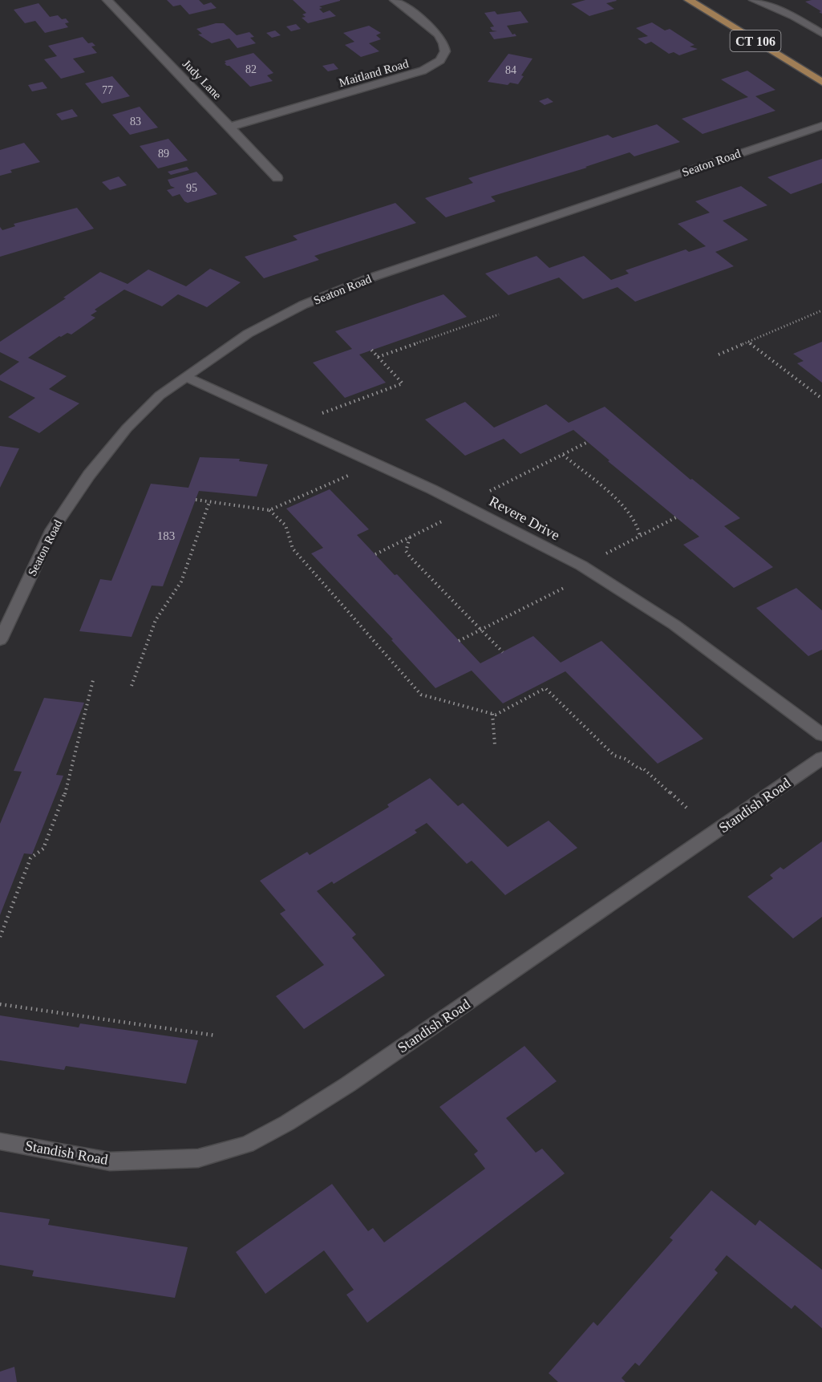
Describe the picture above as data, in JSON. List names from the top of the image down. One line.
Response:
{"streets":{"main road":["CT 106"],"street":["Maitland Road","Judy Lane","Seaton Road","Revere Drive","Standish Road"]},"crossings":[["Maitland Road","Judy Lane"],["Seaton Road","Revere Drive"]],"house_numbers":["82","84","77","83","89","95","183"]}
